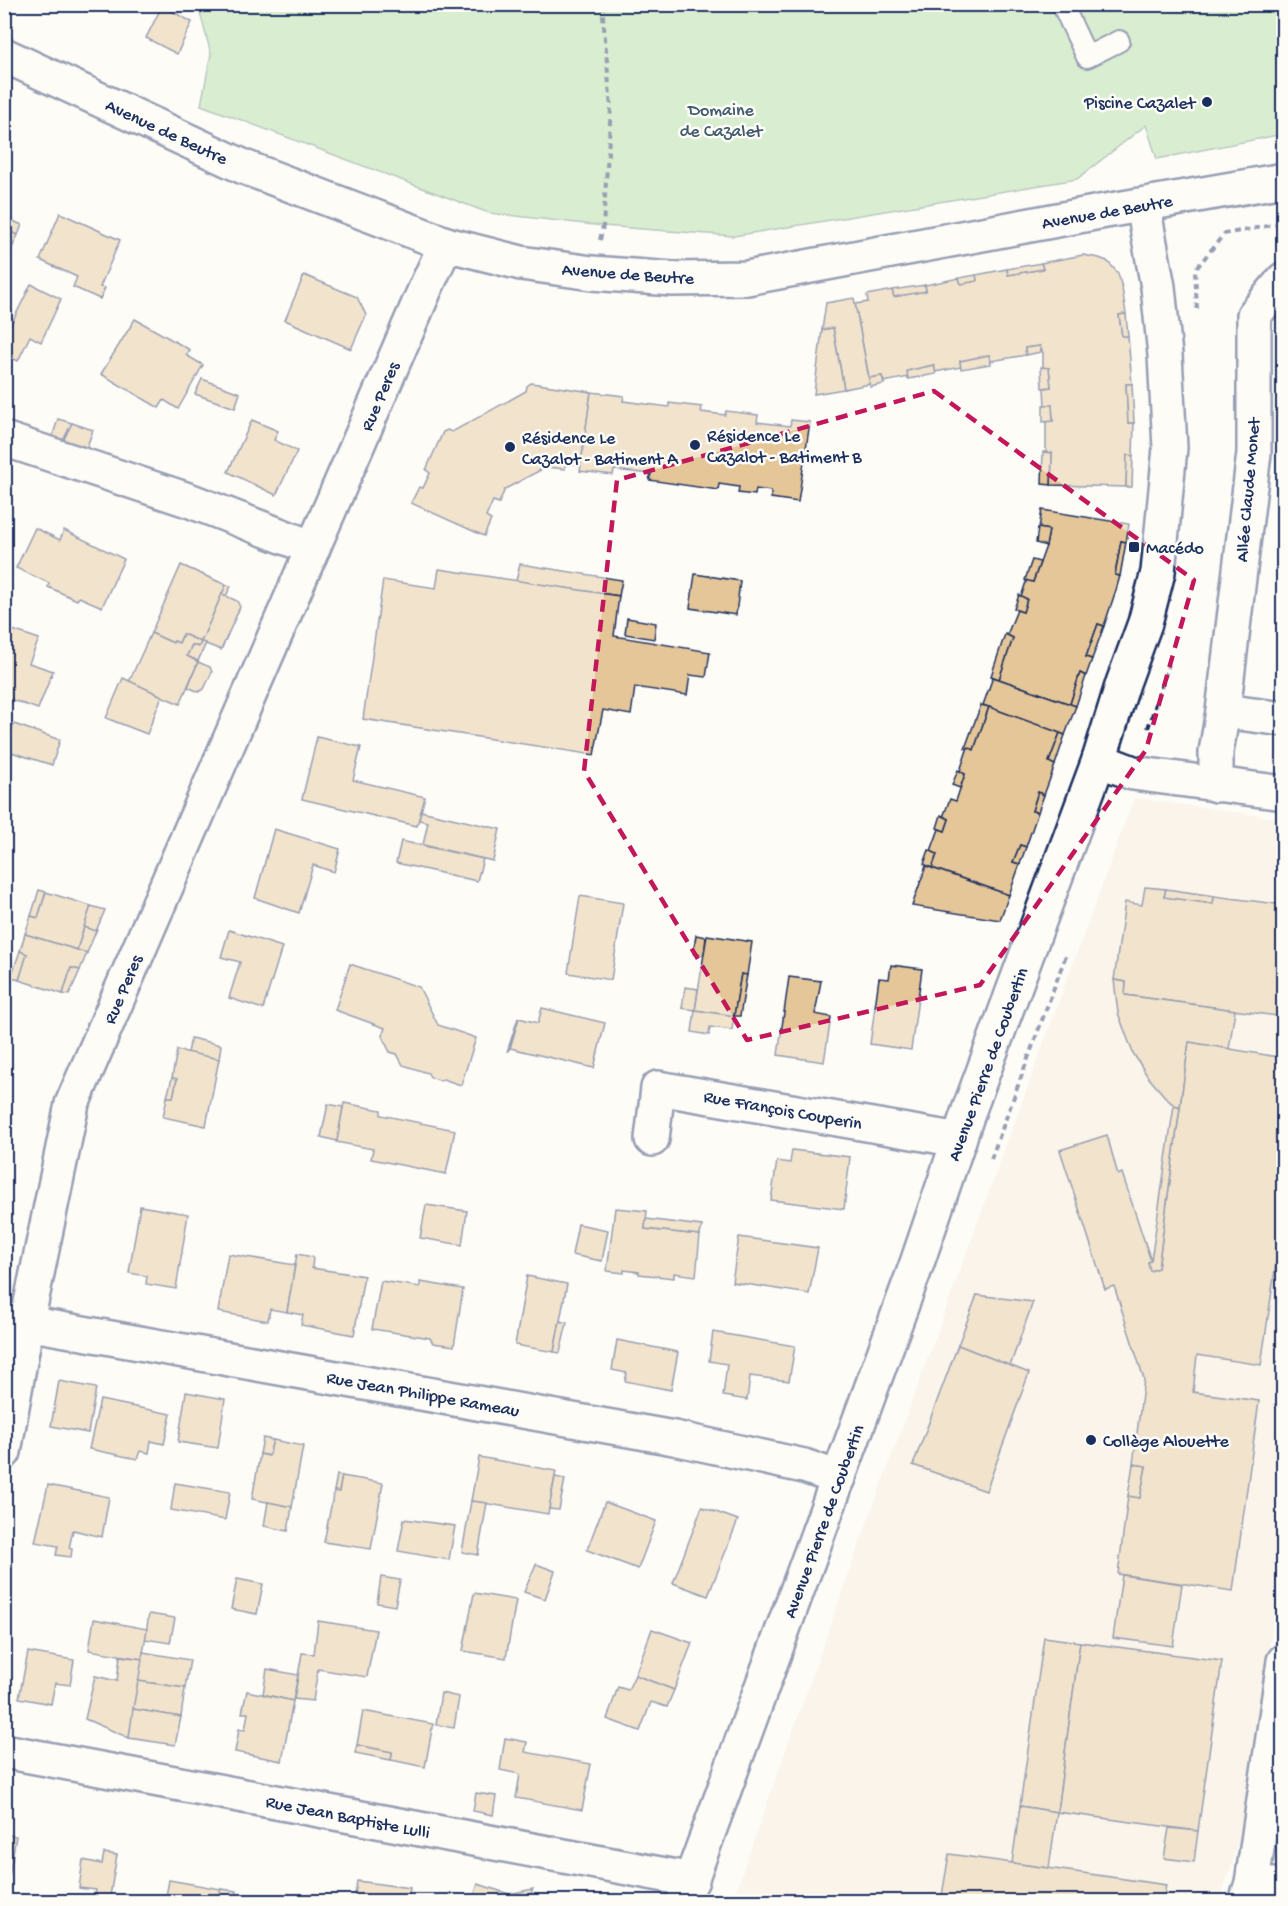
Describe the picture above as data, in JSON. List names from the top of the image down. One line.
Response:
{"streets":{"street":["Avenue de Beutre","Rue Peres","Allée Claude Monet","Avenue Pierre de Coubertin","Rue François Couperin","Rue Jean Philippe Rameau","Rue Jean Baptiste Lulli"]},"crossings":[["Avenue de Beutre","Rue Peres"],["Avenue de Beutre","Avenue Pierre de Coubertin"],["Rue Peres","Rue Jean Philippe Rameau"],["Avenue Pierre de Coubertin","Rue François Couperin"],["Avenue Pierre de Coubertin","Rue Jean Philippe Rameau"],["Avenue Pierre de Coubertin","Rue Jean Baptiste Lulli"]],"parks":["Domaine de Cazalet"],"places":{"other":["Piscine Cazalet","Résidence Le Cazalot - Batiment B","Résidence Le Cazalot - Batiment A","Collège Alouette"],"transit":["Macédo"]}}
